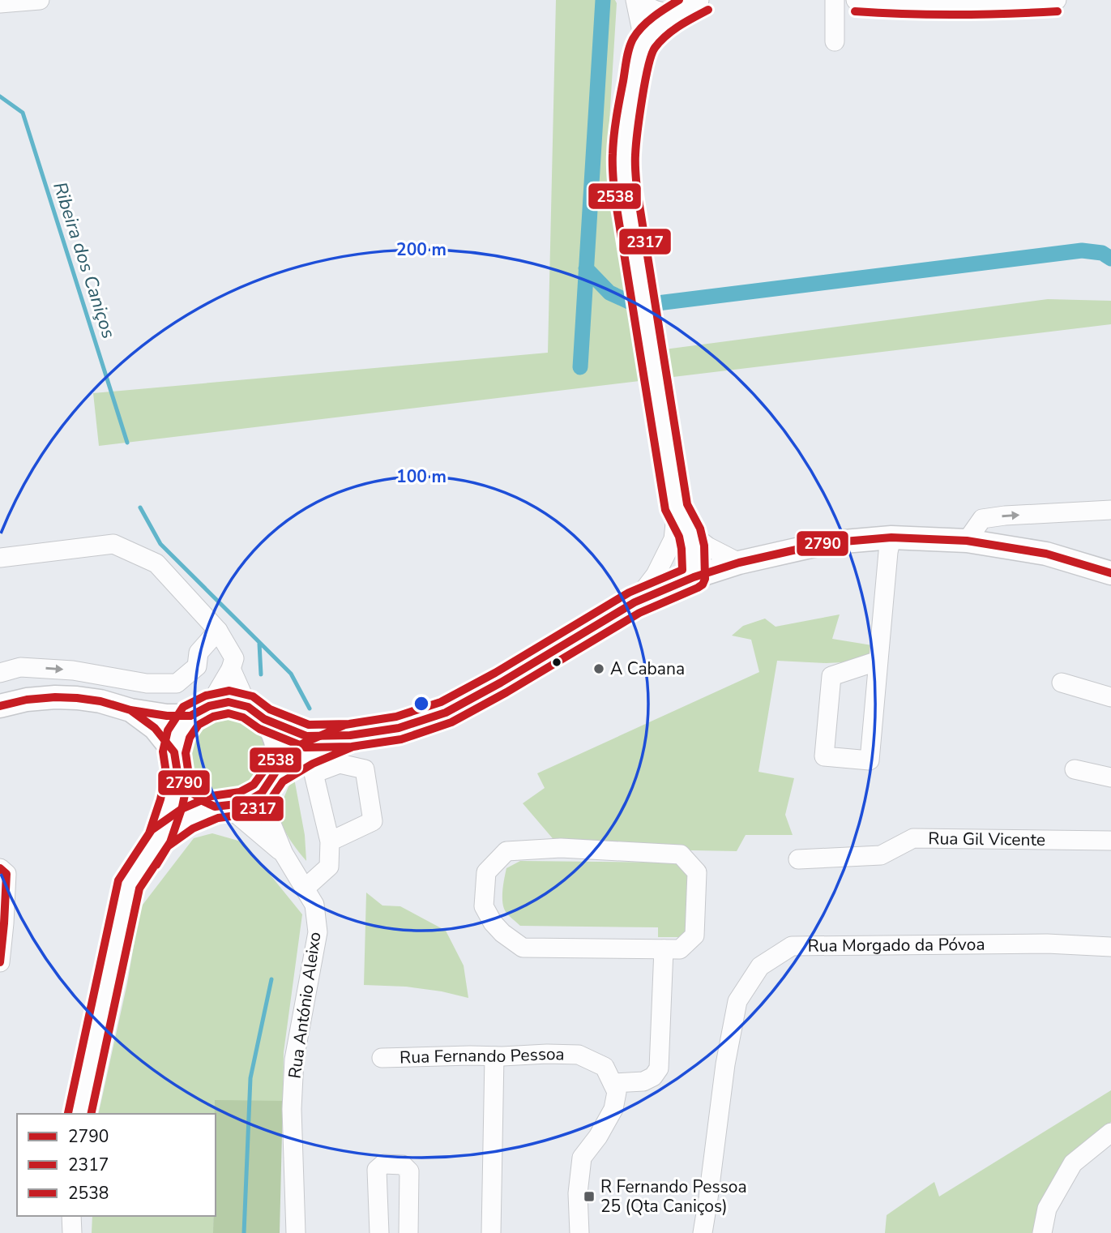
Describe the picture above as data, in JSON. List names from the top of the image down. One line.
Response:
{"streets":{"street":["Rua Gil Vicente","Rua Morgado da Póvoa","Rua António Aleixo","Rua Fernando Pessoa"]},"water":["Ribeira dos Caniços"],"places":{"other":["A Cabana"],"transit":["R Fernando Pessoa 25 (Qta Caniços)"]},"lines":["transit line 2538","transit line 2317","transit line 2790"],"legend":["2790","2317","2538"],"rings":["200 m","100 m"]}
